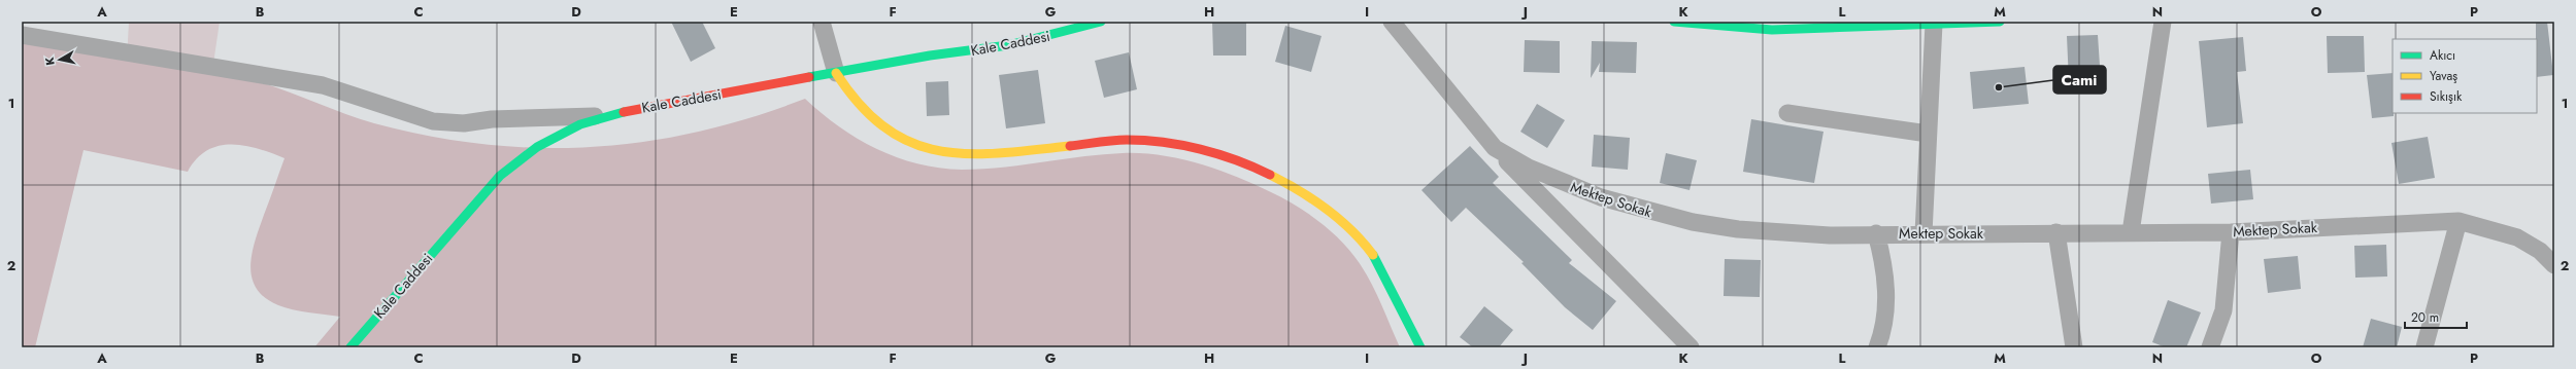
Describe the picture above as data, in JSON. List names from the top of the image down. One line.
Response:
{"streets":{"street":["Kale Caddesi","Mektep Sokak"]},"places":["Cami"],"legend":["Akıcı","Yavaş","Sıkışık"],"scale_bar":"20 m","north":"left","grid":{"columns":["A","B","C","D","E","F","G","H","I","J","K","L","M","N","O","P"],"rows":["1","2"]}}
